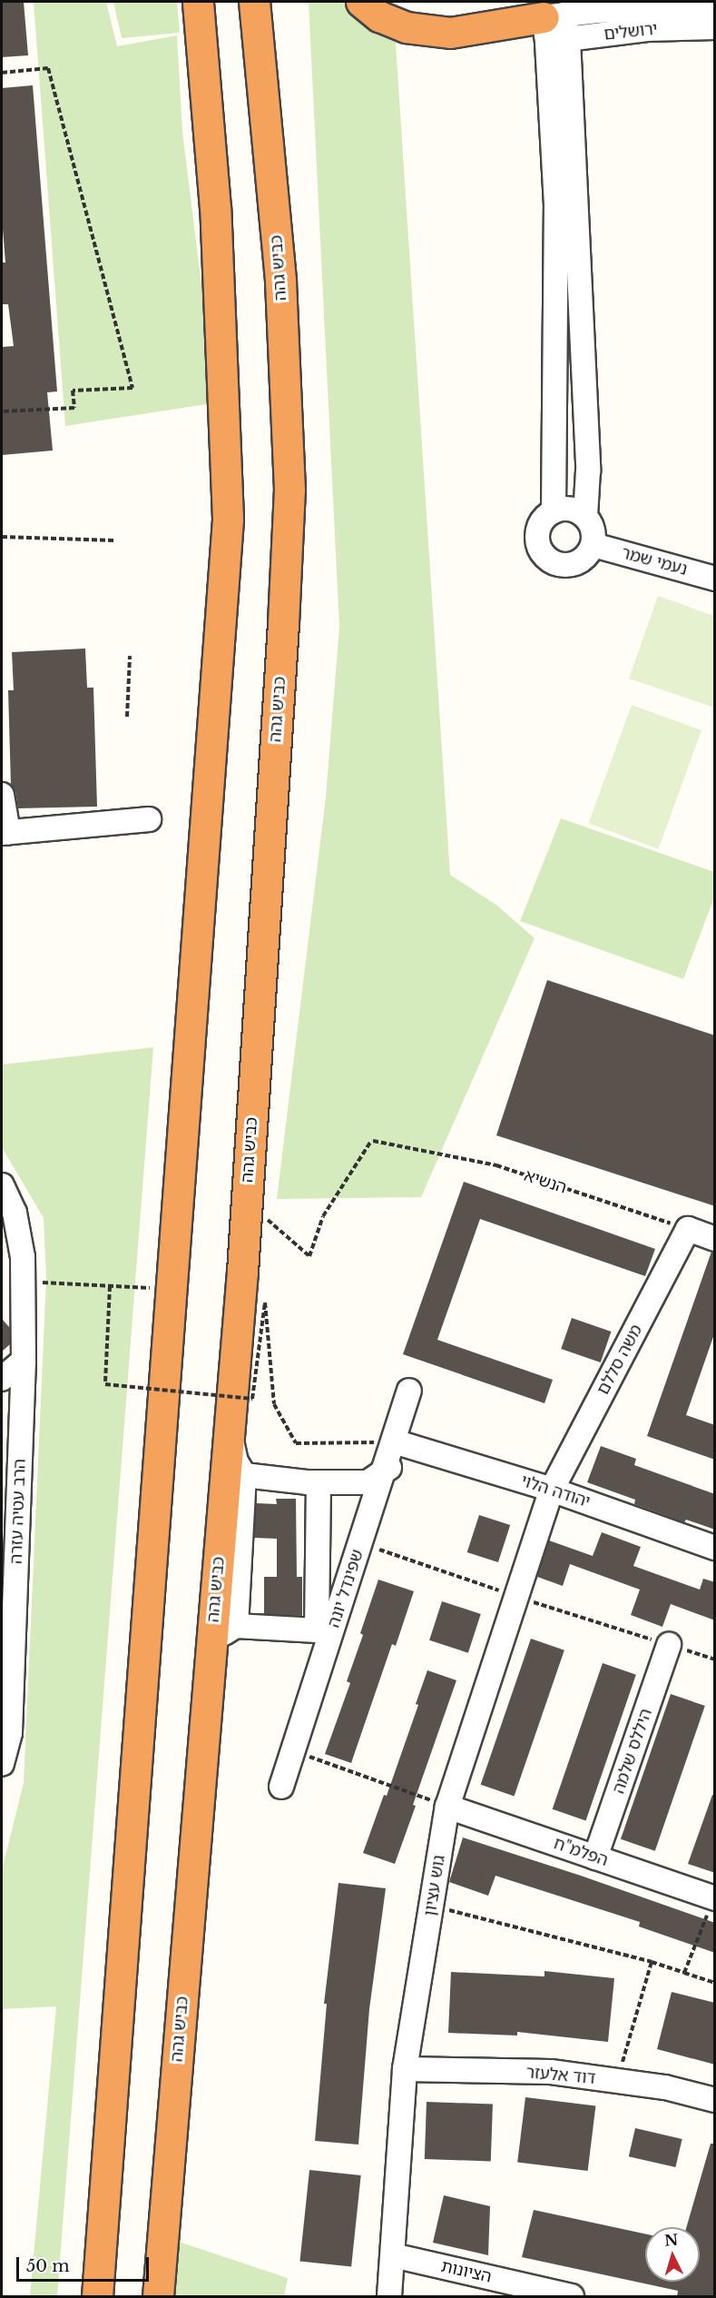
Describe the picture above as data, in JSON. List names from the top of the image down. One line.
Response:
{"streets":{"highway":["כביש גהה"],"street":["ירושלים","נעמי שמר","משה סללם","יהודה הלוי","הרב עטיה עזרה","שפינדל יונה","היללס שלמה","הפלמ\"ח","גוש עציון","דוד אלעזר","הציונות"],"path":["הנשיא"]},"crossings":[["הנשיא","משה סללם"],["משה סללם","יהודה הלוי"],["משה סללם","גוש עציון"],["יהודה הלוי","שפינדל יונה"],["יהודה הלוי","גוש עציון"],["היללס שלמה","הפלמ\"ח"],["הפלמ\"ח","גוש עציון"],["גוש עציון","דוד אלעזר"],["גוש עציון","הציונות"]],"scale_bar":"50 m","north":"top"}
